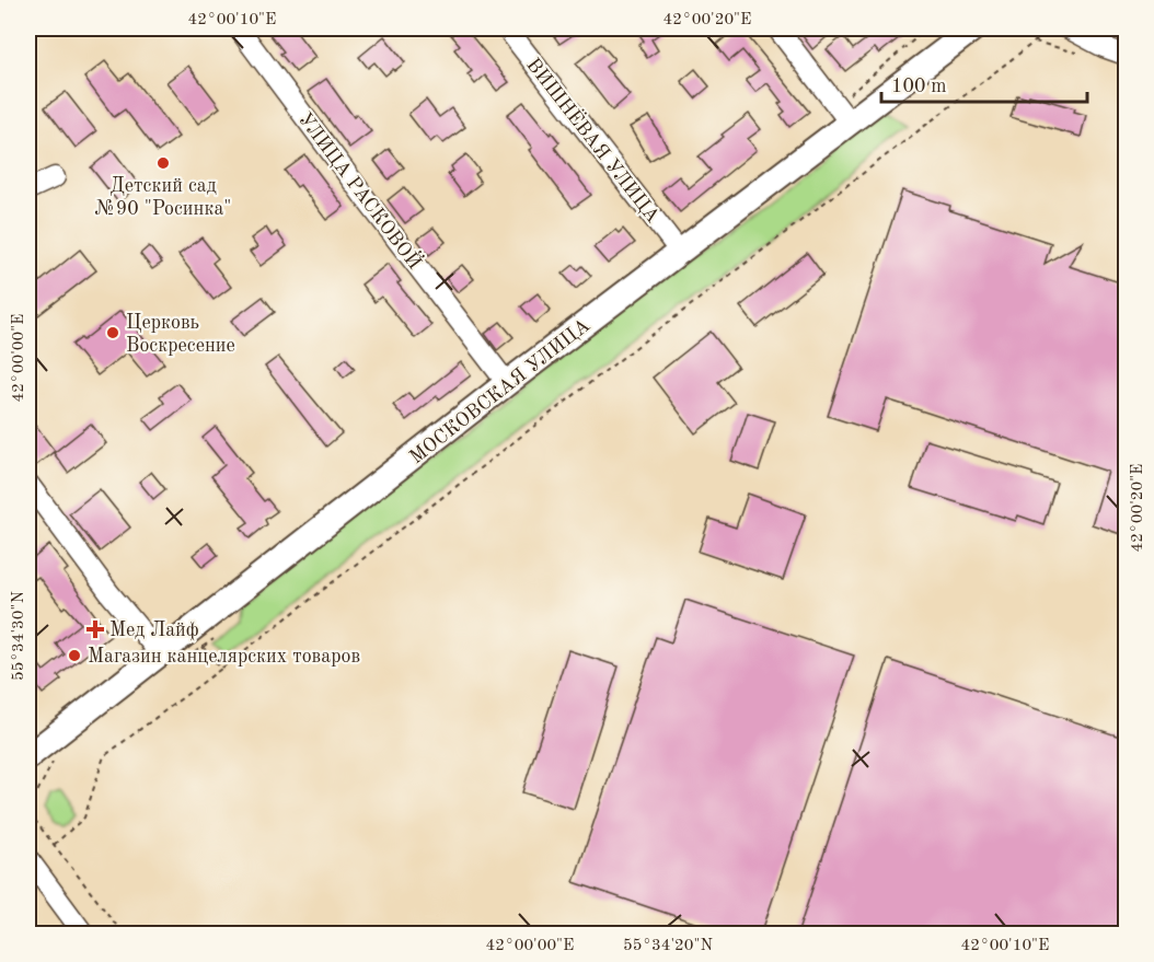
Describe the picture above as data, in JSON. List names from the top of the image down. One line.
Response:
{"streets":{"main road":["МОСКОВСКАЯ УЛИЦА"],"street":["ВИШНЁВАЯ УЛИЦА","УЛИЦА РАСКОВОЙ"]},"crossings":[["ВИШНЁВАЯ УЛИЦА","МОСКОВСКАЯ УЛИЦА"],["УЛИЦА РАСКОВОЙ","МОСКОВСКАЯ УЛИЦА"]],"places":{"other":["Детский сад №90 \"Росинка\"","Церковь Воскресение","Магазин канцелярских товаров"],"health":["Мед Лайф"]},"scale_bar":"100 m","coordinates":["42°00'10\"E","42°00'20\"E","42°00'00\"E","55°34'30\"N","55°34'20\"N"]}
